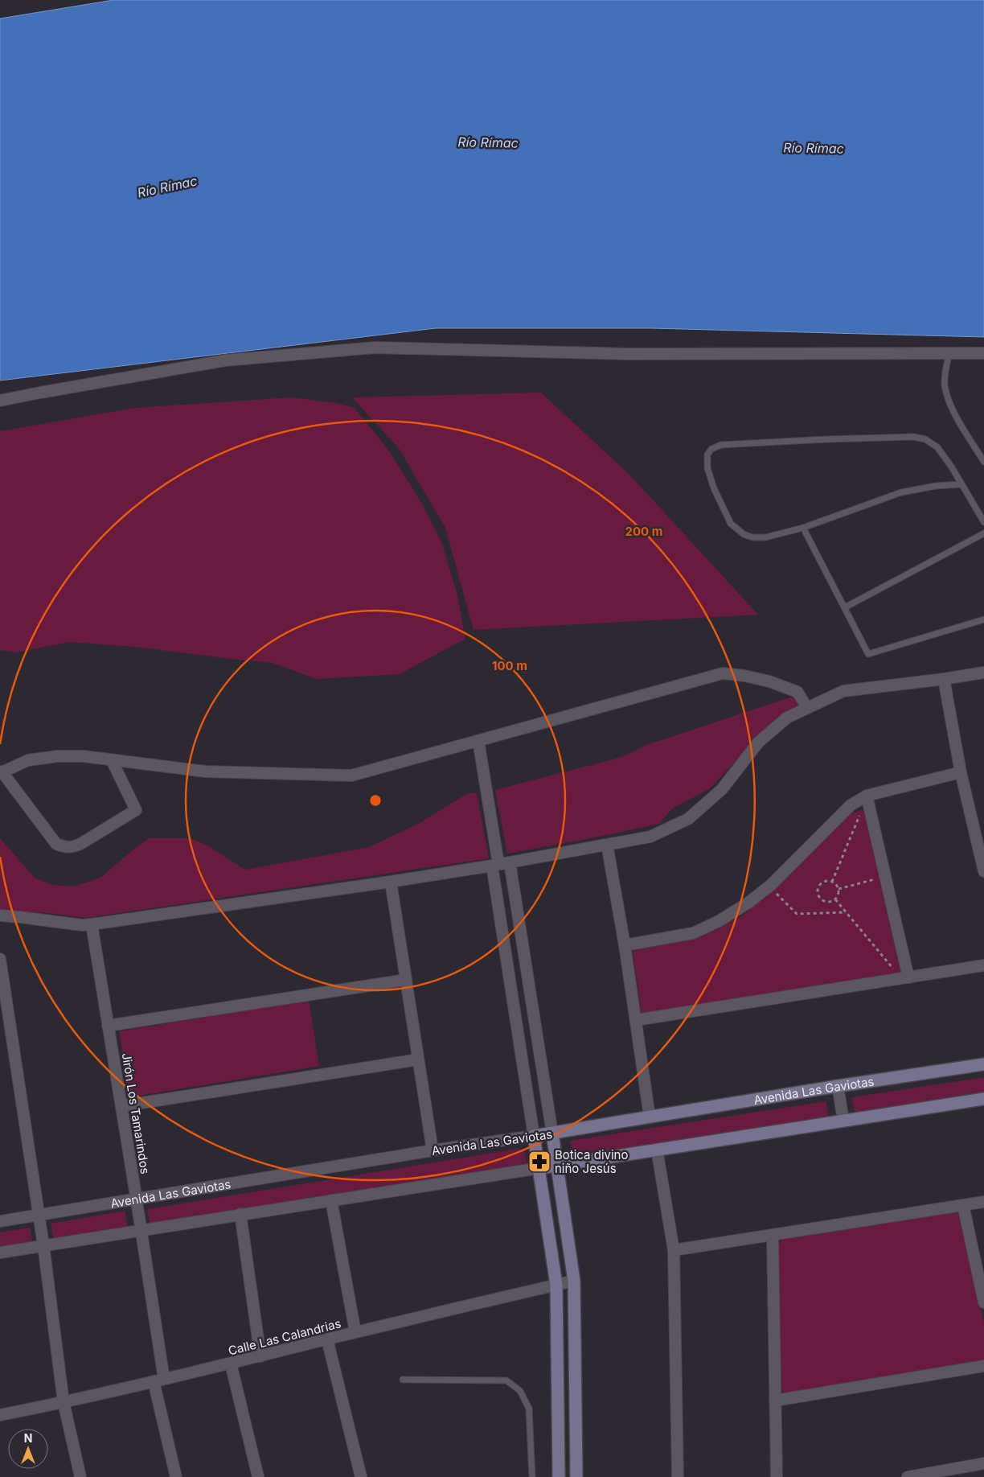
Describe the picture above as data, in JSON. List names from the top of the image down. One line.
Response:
{"streets":{"street":["Avenida Las Gaviotas","Jirón Los Tamarindos","Calle Las Calandrias"]},"crossings":[["Avenida Las Gaviotas","Jirón Los Tamarindos"],["Jirón Los Tamarindos","Calle Las Calandrias"]],"water":["Río Rímac"],"places":{"pharmacy":["Botica divino niño Jesús"]},"north":"top","rings":["200 m","100 m"]}
